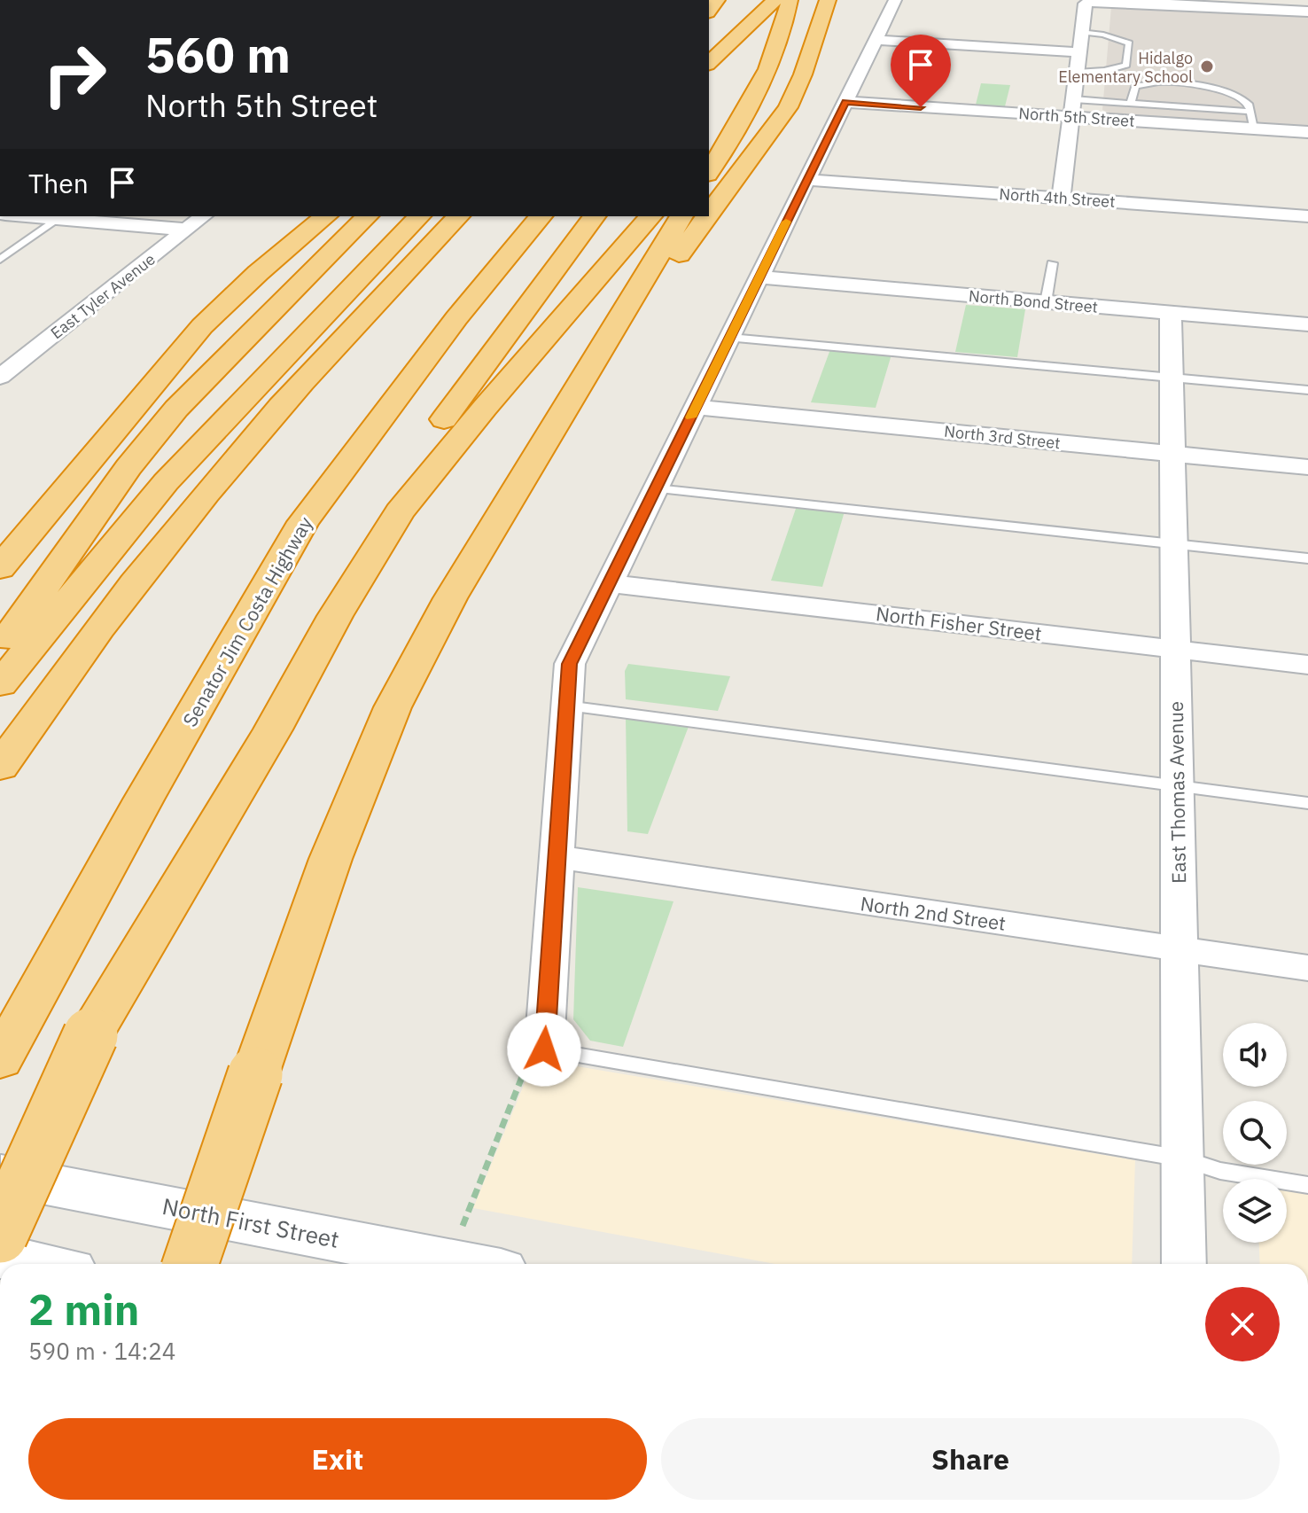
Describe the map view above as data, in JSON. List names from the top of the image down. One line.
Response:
{"streets":{"highway":["Senator Jim Costa Highway"],"main road":["North First Street"],"street":["North 5th Street","North 4th Street","East Tyler Avenue","North Bond Street","North 3rd Street","North Fisher Street","East Thomas Avenue","North 2nd Street"]},"crossings":[["North Bond Street","East Thomas Avenue"],["North 3rd Street","East Thomas Avenue"],["North Fisher Street","East Thomas Avenue"],["East Thomas Avenue","North 2nd Street"]],"places":["Hidalgo Elementary School"],"page":{"turn":["560 m","North 5th Street"],"then":"Then","heading":["2 min","590 m · 14:24"],"buttons":["Exit","Share"]}}
